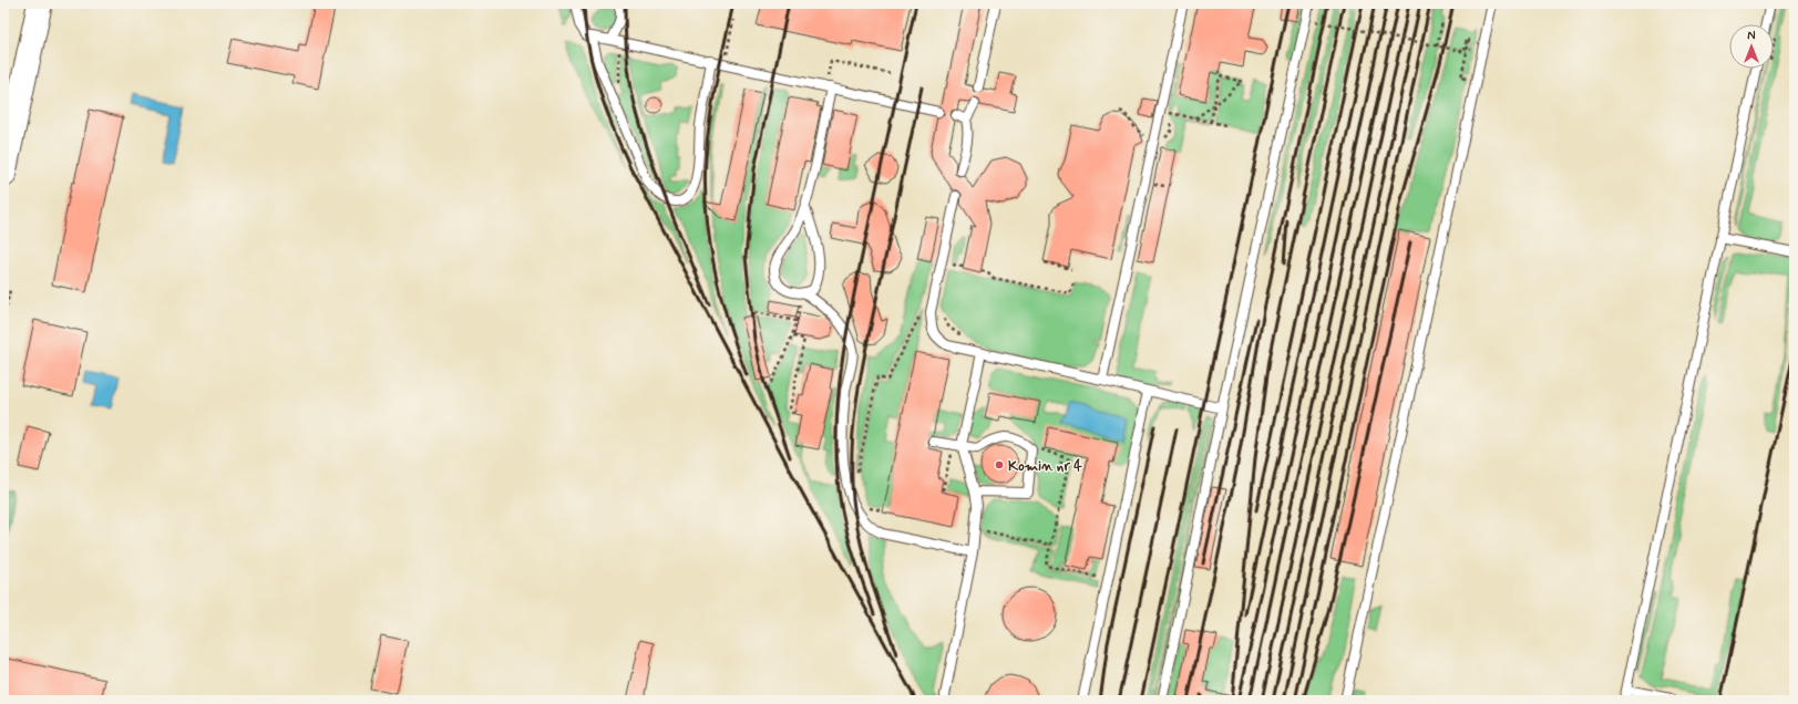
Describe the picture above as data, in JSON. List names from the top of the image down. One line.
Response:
{"places":["Komin nr 4"],"north":"top"}
